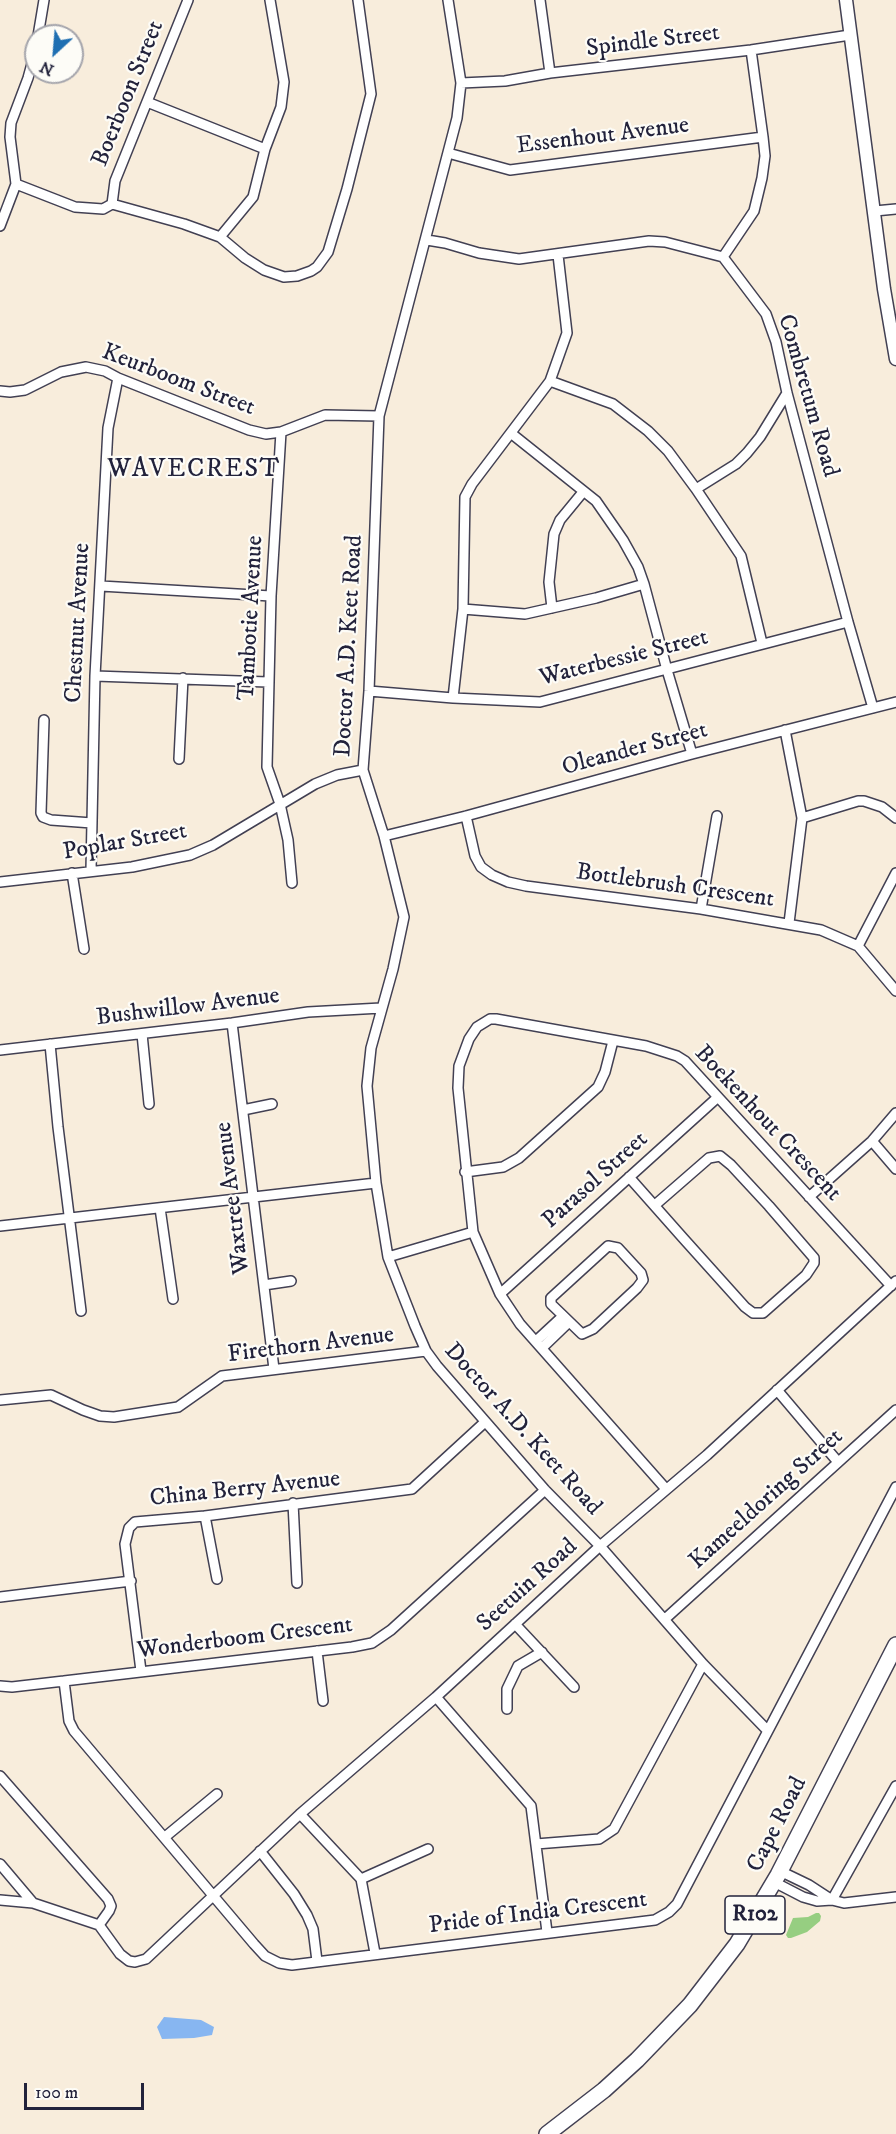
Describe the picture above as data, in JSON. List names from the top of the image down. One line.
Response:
{"streets":{"main road":["Cape Road","R102"],"street":["Spindle Street","Boerboon Street","Essenhout Avenue","Keurboom Street","Combretum Road","Tambotie Avenue","Chestnut Avenue","Doctor A.D. Keet Road","Waterbessie Street","Oleander Street","Poplar Street","Bottlebrush Crescent","Bushwillow Avenue","Boekenhout Crescent","Parasol Street","Waxtree Avenue","Firethorn Avenue","China Berry Avenue","Kameeldoring Street","Seetuin Road","Wonderboom Crescent","Pride of India Crescent"]},"crossings":[["Spindle Street","Doctor A.D. Keet Road"],["Essenhout Avenue","Doctor A.D. Keet Road"],["Keurboom Street","Tambotie Avenue"],["Keurboom Street","Chestnut Avenue"],["Keurboom Street","Doctor A.D. Keet Road"],["Combretum Road","Waterbessie Street"],["Combretum Road","Oleander Street"],["Tambotie Avenue","Poplar Street"],["Chestnut Avenue","Poplar Street"],["Doctor A.D. Keet Road","Waterbessie Street"],["Doctor A.D. Keet Road","Oleander Street"],["Doctor A.D. Keet Road","Poplar Street"],["Doctor A.D. Keet Road","Bushwillow Avenue"],["Doctor A.D. Keet Road","Firethorn Avenue"],["Doctor A.D. Keet Road","China Berry Avenue"],["Doctor A.D. Keet Road","Kameeldoring Street"],["Doctor A.D. Keet Road","Seetuin Road"],["Doctor A.D. Keet Road","Wonderboom Crescent"],["Doctor A.D. Keet Road","Pride of India Crescent"],["Oleander Street","Bottlebrush Crescent"],["Bushwillow Avenue","Waxtree Avenue"],["Boekenhout Crescent","Parasol Street"],["Boekenhout Crescent","Seetuin Road"],["Waxtree Avenue","Firethorn Avenue"],["China Berry Avenue","Wonderboom Crescent"],["Seetuin Road","Pride of India Crescent"],["Wonderboom Crescent","Pride of India Crescent"]],"districts":["WAVECREST"],"scale_bar":"100 m","north":"bottom left"}
